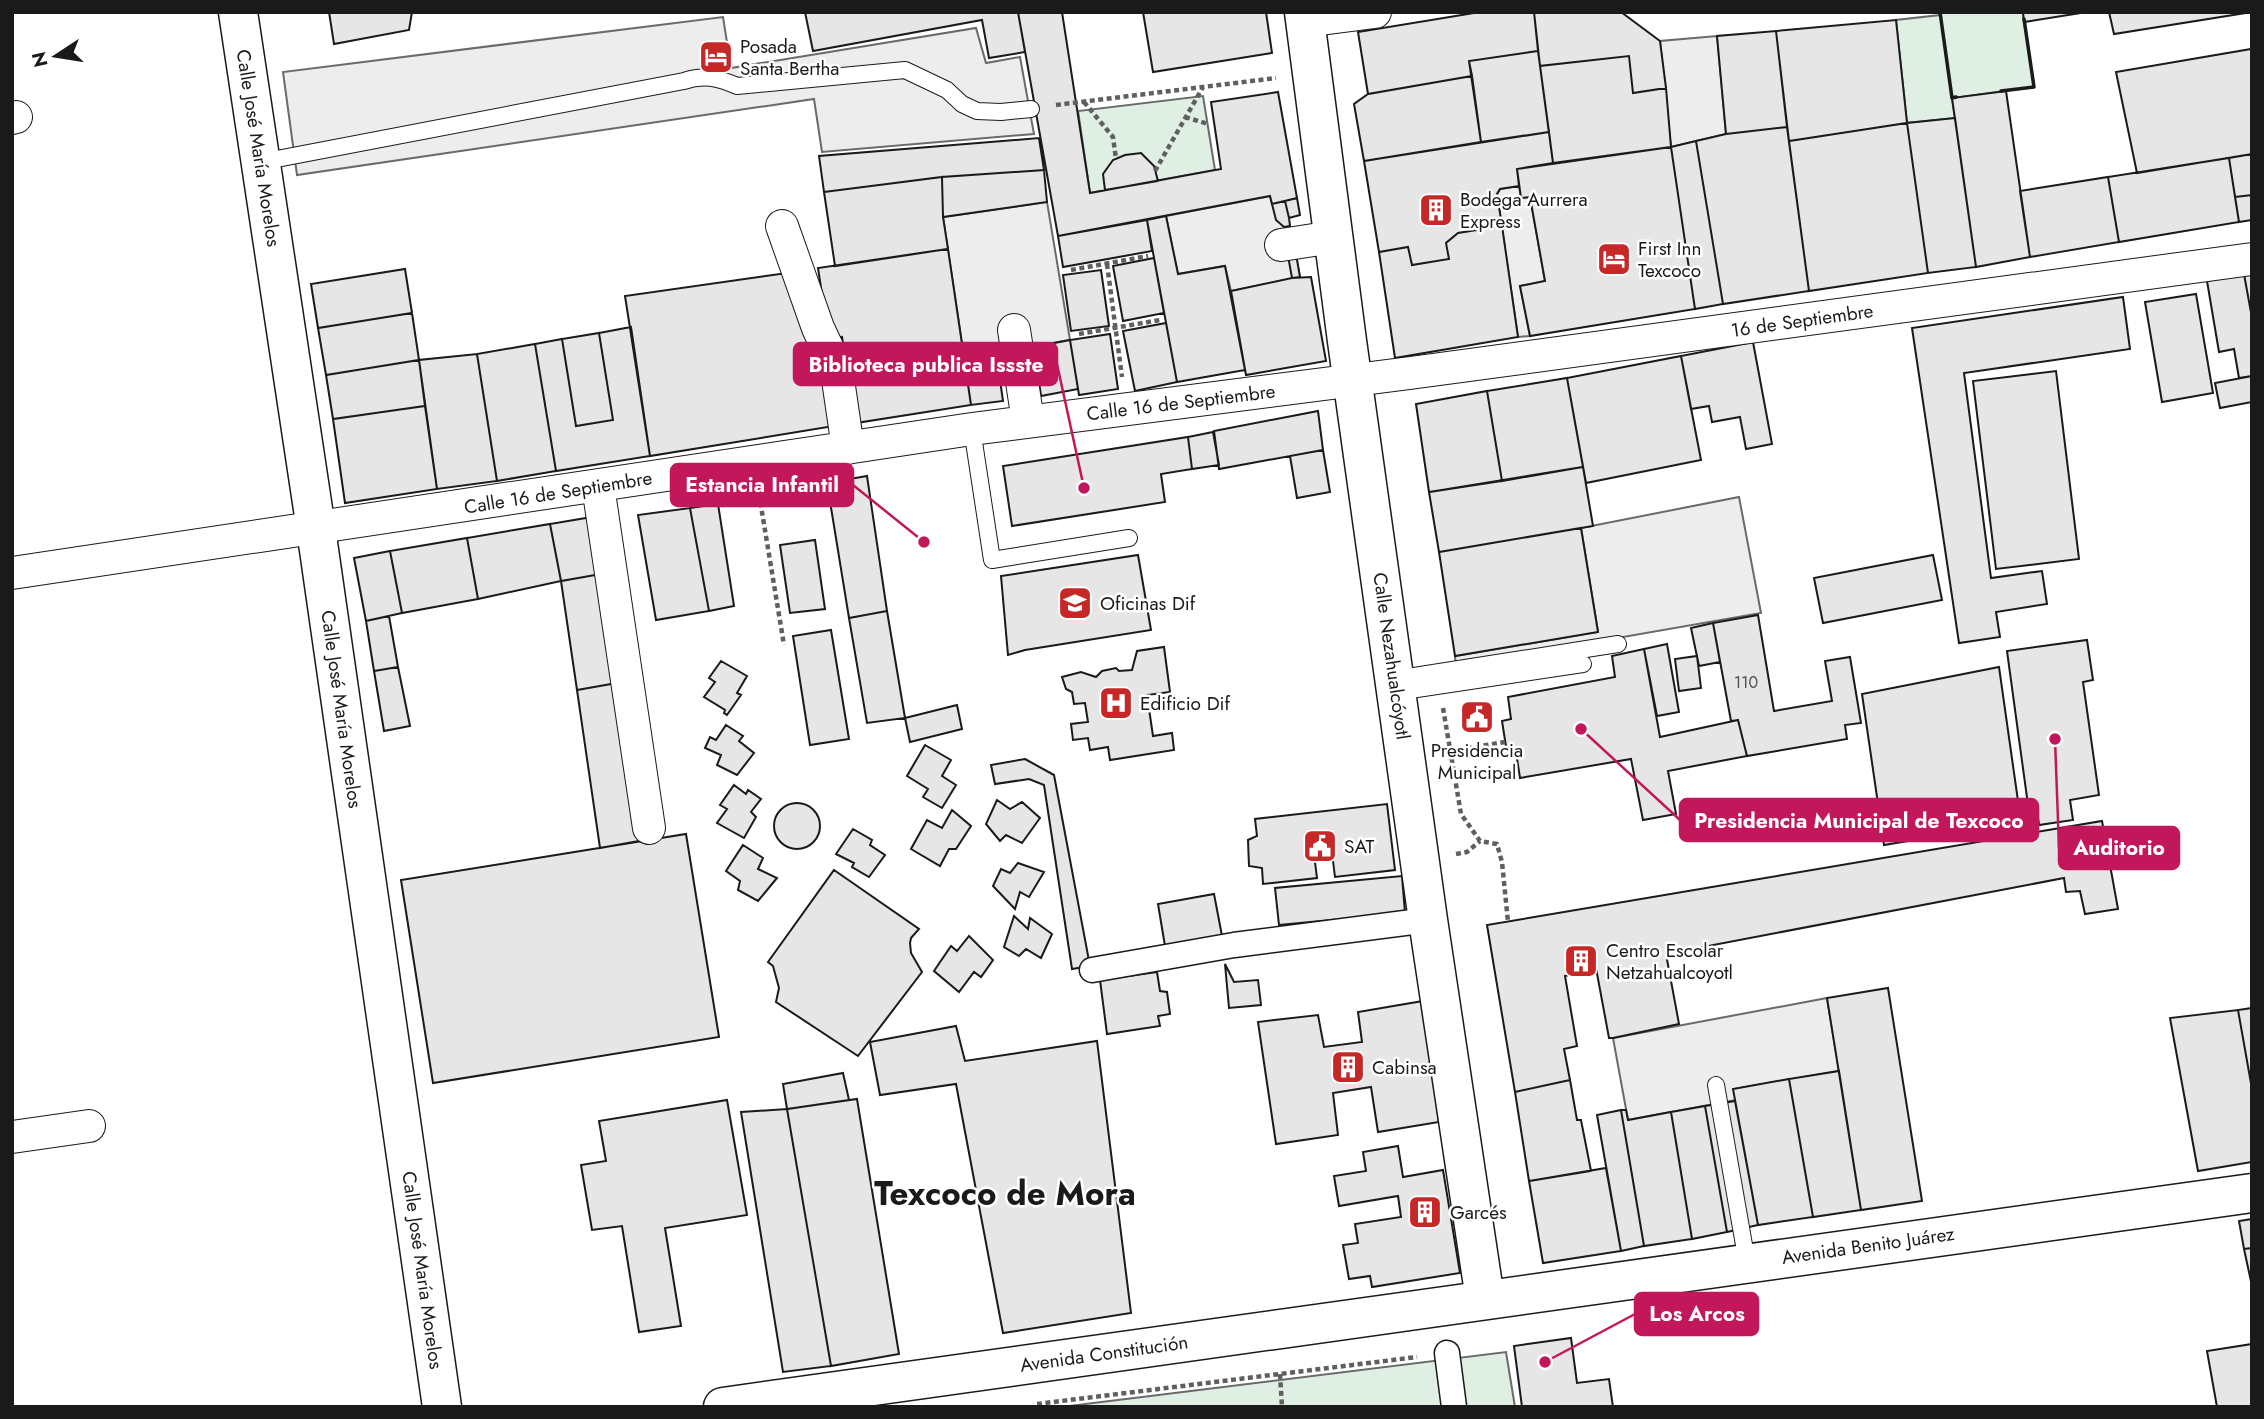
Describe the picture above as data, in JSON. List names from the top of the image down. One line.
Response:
{"streets":{"street":["Calle José María Morelos","16 de Septiembre","Calle 16 de Septiembre","Calle Nezahualcóyotl","Avenida Benito Juárez","Avenida Constitución"]},"crossings":[["Calle José María Morelos","Calle 16 de Septiembre"],["16 de Septiembre","Calle 16 de Septiembre"],["16 de Septiembre","Calle Nezahualcóyotl"],["Calle 16 de Septiembre","Calle Nezahualcóyotl"],["Calle Nezahualcóyotl","Avenida Benito Juárez"],["Calle Nezahualcóyotl","Avenida Constitución"],["Avenida Benito Juárez","Avenida Constitución"]],"districts":["Texcoco de Mora"],"places":{"hotel":["Posada Santa Bertha","First Inn Texcoco"],"building":["Bodega Aurrera Express","Centro Escolar Netzahualcoyotl","Cabinsa","Garcés"],"other":["Biblioteca publica Issste","Estancia Infantil","Presidencia Municipal de Texcoco","Auditorio","Los Arcos"],"school or university":["Oficinas Dif"],"hospital":["Edificio Dif"],"public building":["Presidencia Municipal","SAT"]},"house_numbers":["110"],"north":"left"}
